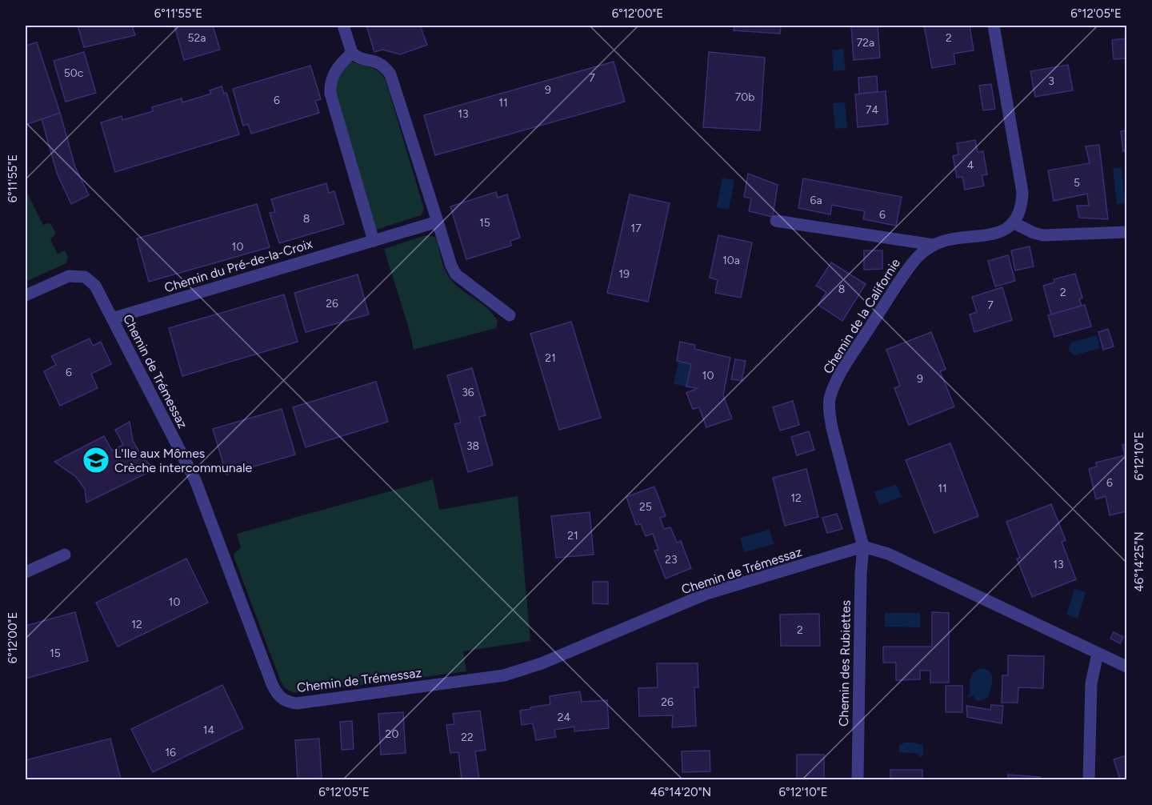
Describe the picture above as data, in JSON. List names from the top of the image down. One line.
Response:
{"streets":{"street":["Chemin du Pré-de-la-Croix","Chemin de la Californie","Chemin de Trémessaz","Chemin des Rubiettes"]},"crossings":[["Chemin du Pré-de-la-Croix","Chemin de Trémessaz"],["Chemin de la Californie","Chemin de Trémessaz"],["Chemin de la Californie","Chemin des Rubiettes"],["Chemin de Trémessaz","Chemin des Rubiettes"]],"places":{"school or university":["L'Ile aux Mômes Crèche intercommunale"]},"house_numbers":["52a","2","72a","50c","7","3","9","70b","6","11","74","13","4","5","6a","6","8","15","17","10","10a","19","8","2","26","7","21","6","10","9","36","38","6","11","12","25","21","23","13","10","12","2","15","26","24","14","20","22","16"],"coordinates":["6°11'55\"E","6°12'00\"E","6°12'05\"E","6°12'10\"E","46°14'25\"N","46°14'20\"N"]}
